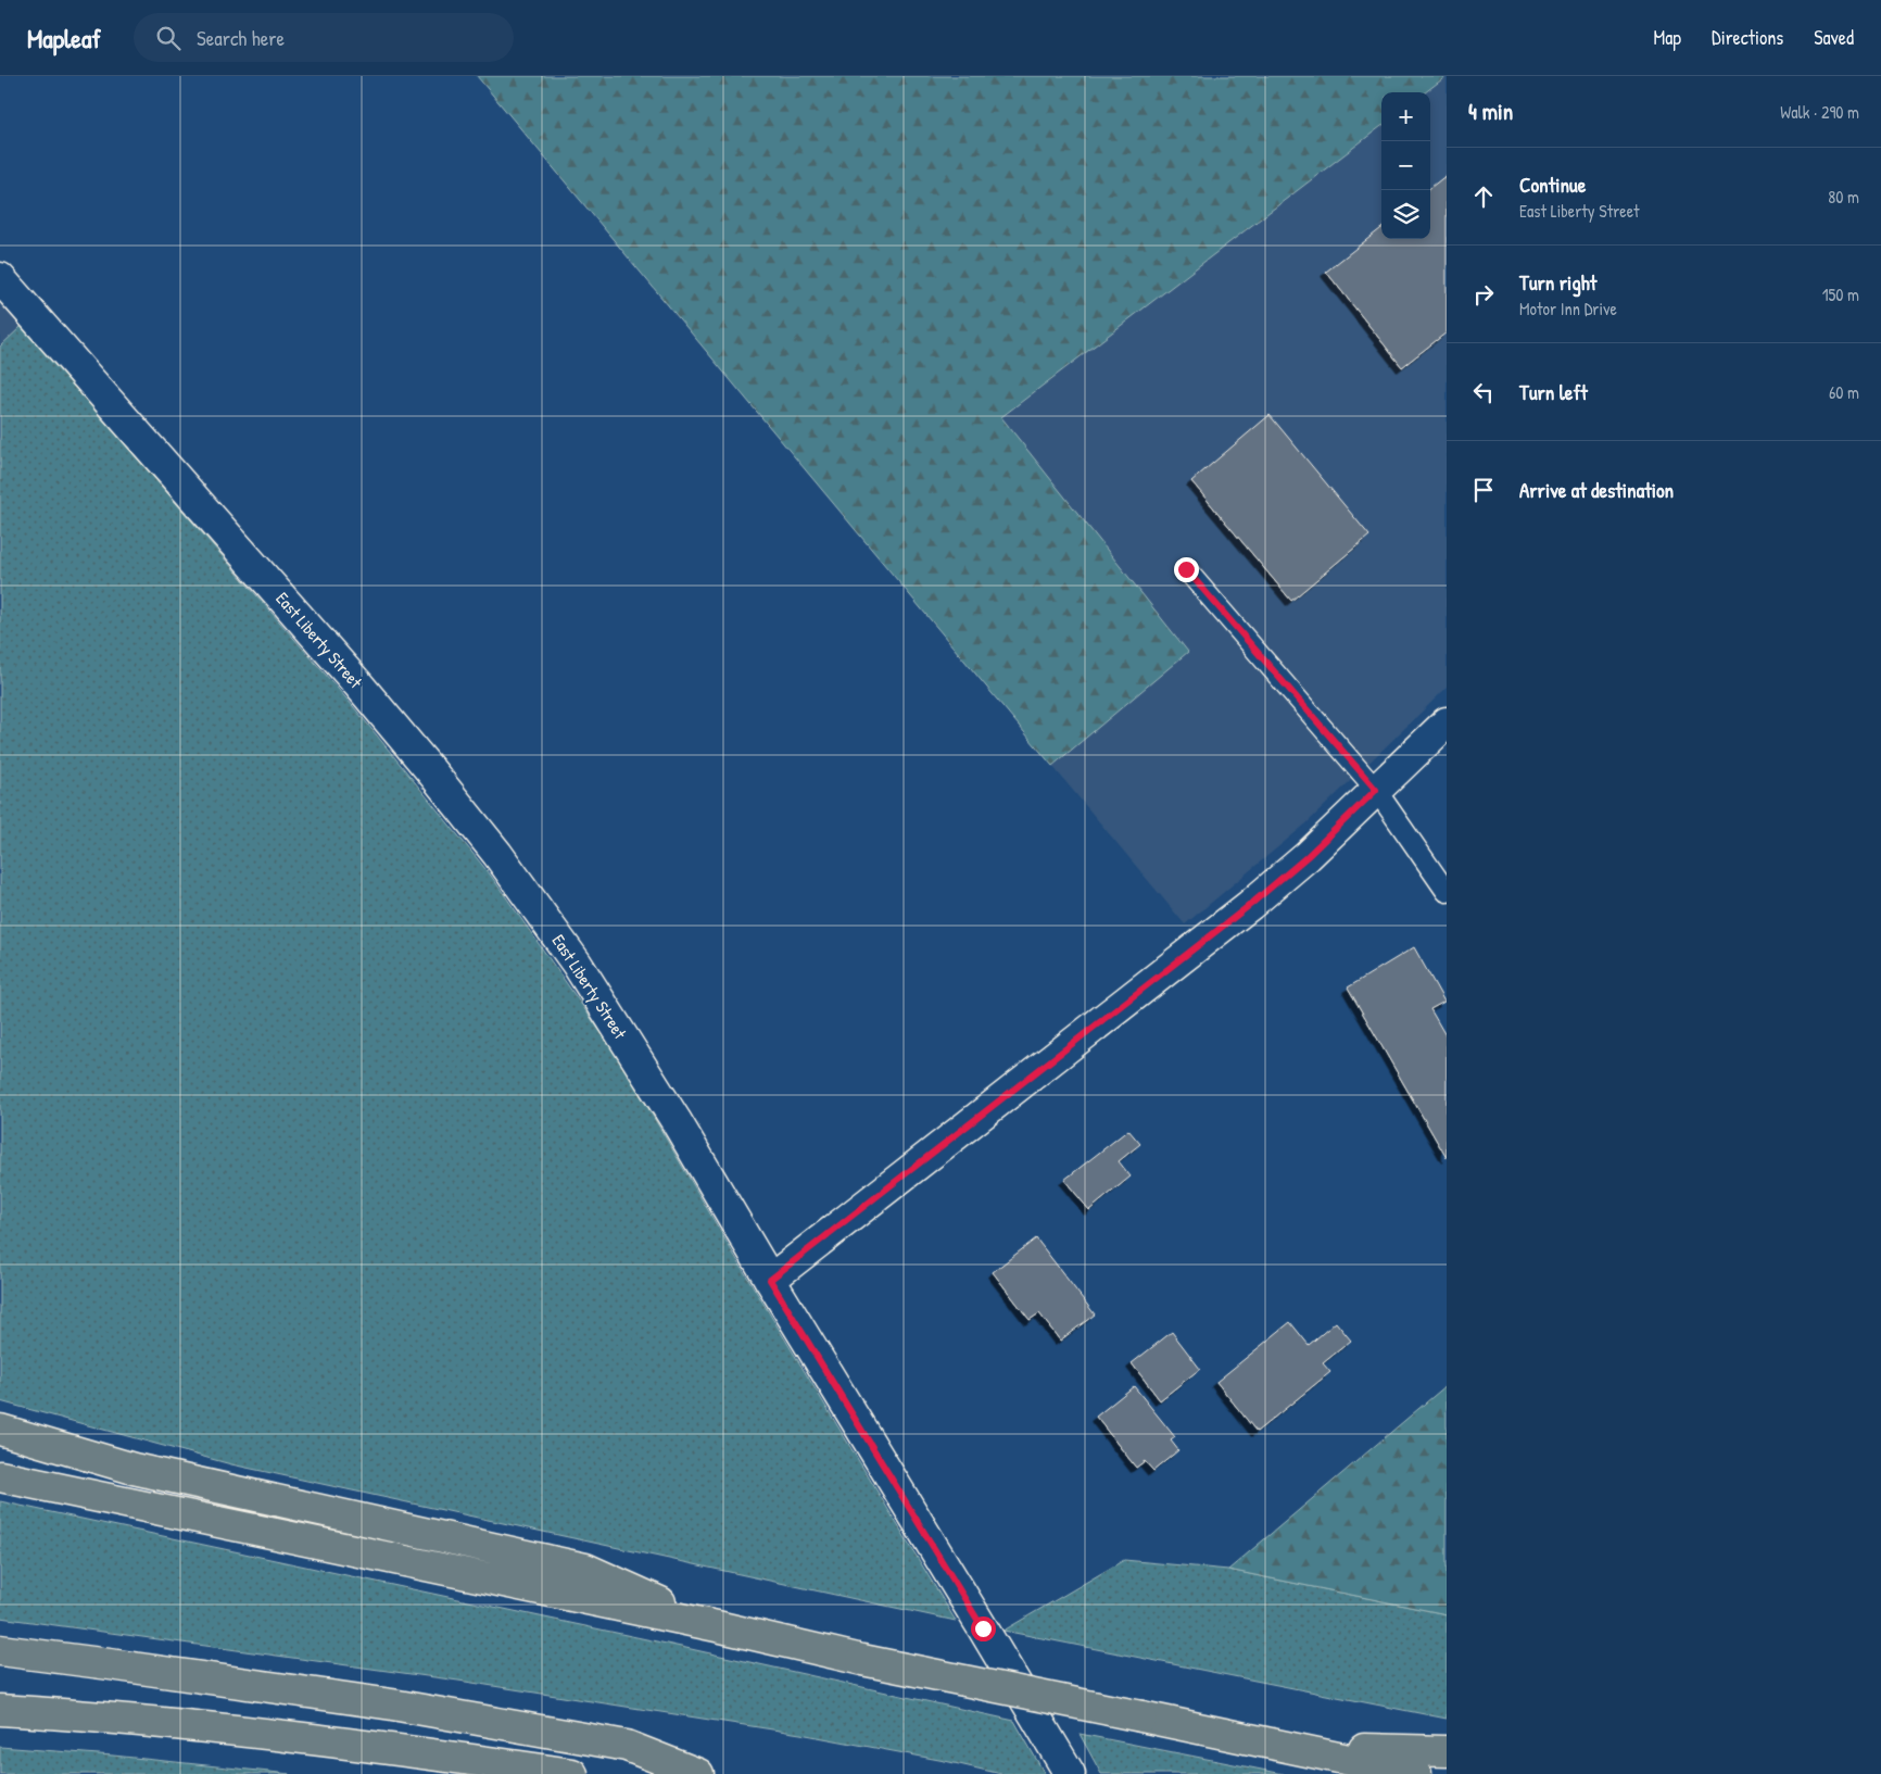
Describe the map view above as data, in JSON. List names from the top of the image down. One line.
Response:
{"streets":{"street":["East Liberty Street"]},"page":{"header":"Mapleaf","search":"Search here","nav":["Map","Directions","Saved"],"heading":["4 min","Walk · 290 m"],"map_buttons":["+","−"],"list":[["Continue","East Liberty Street","80 m"],["Turn right","Motor Inn Drive","150 m"],["Turn left","60 m"],"Arrive at destination"]}}
